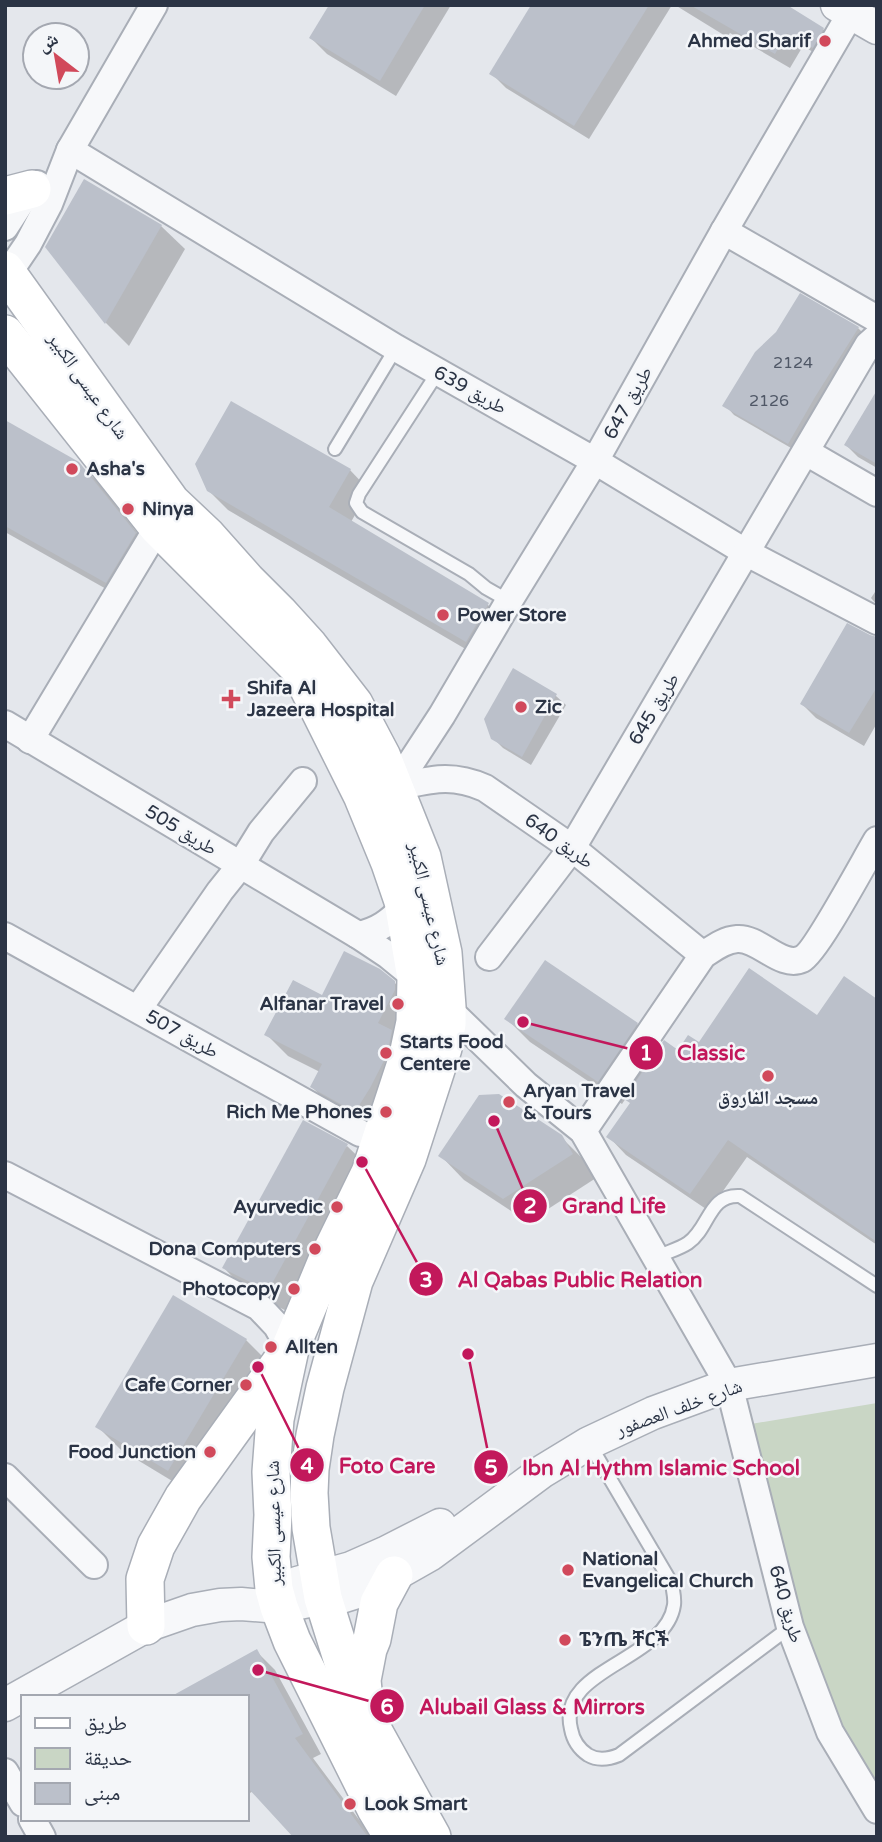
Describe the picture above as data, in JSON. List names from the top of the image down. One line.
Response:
{"streets":{"main road":["شارع عيسى الكبير"],"street":["طريق 639","طريق 647","طريق 645","طريق 505","طريق 640","طريق 507","شارع خلف العصفور"]},"crossings":[["شارع عيسى الكبير","طريق 647"],["شارع عيسى الكبير","طريق 505"],["شارع عيسى الكبير","طريق 640"],["شارع عيسى الكبير","شارع خلف العصفور"],["طريق 639","طريق 647"],["طريق 639","طريق 645"],["طريق 647","طريق 640"],["طريق 645","طريق 640"],["طريق 505","طريق 640"],["طريق 640","شارع خلف العصفور"]],"places":{"other":["Ahmed Sharif","Asha's","Ninya","Power Store","Zic","Alfanar Travel","Classic","Starts Food Centere","مسجد الفاروق","Aryan Travel & Tours","Rich Me Phones","Grand Life","Al Qabas Public Relation","Ayurvedic","Dona Computers","Photocopy","Allten","Ibn Al Hythm Islamic School","Foto Care","Cafe Corner","Food Junction","National Evangelical Church","ፔንጤ ቸርች","Alubail Glass & Mirrors","Look Smart"],"health":["Shifa Al Jazeera Hospital"]},"house_numbers":["2124","2126"],"legend":["طريق","حديقة","مبنى"],"north":"top left"}
